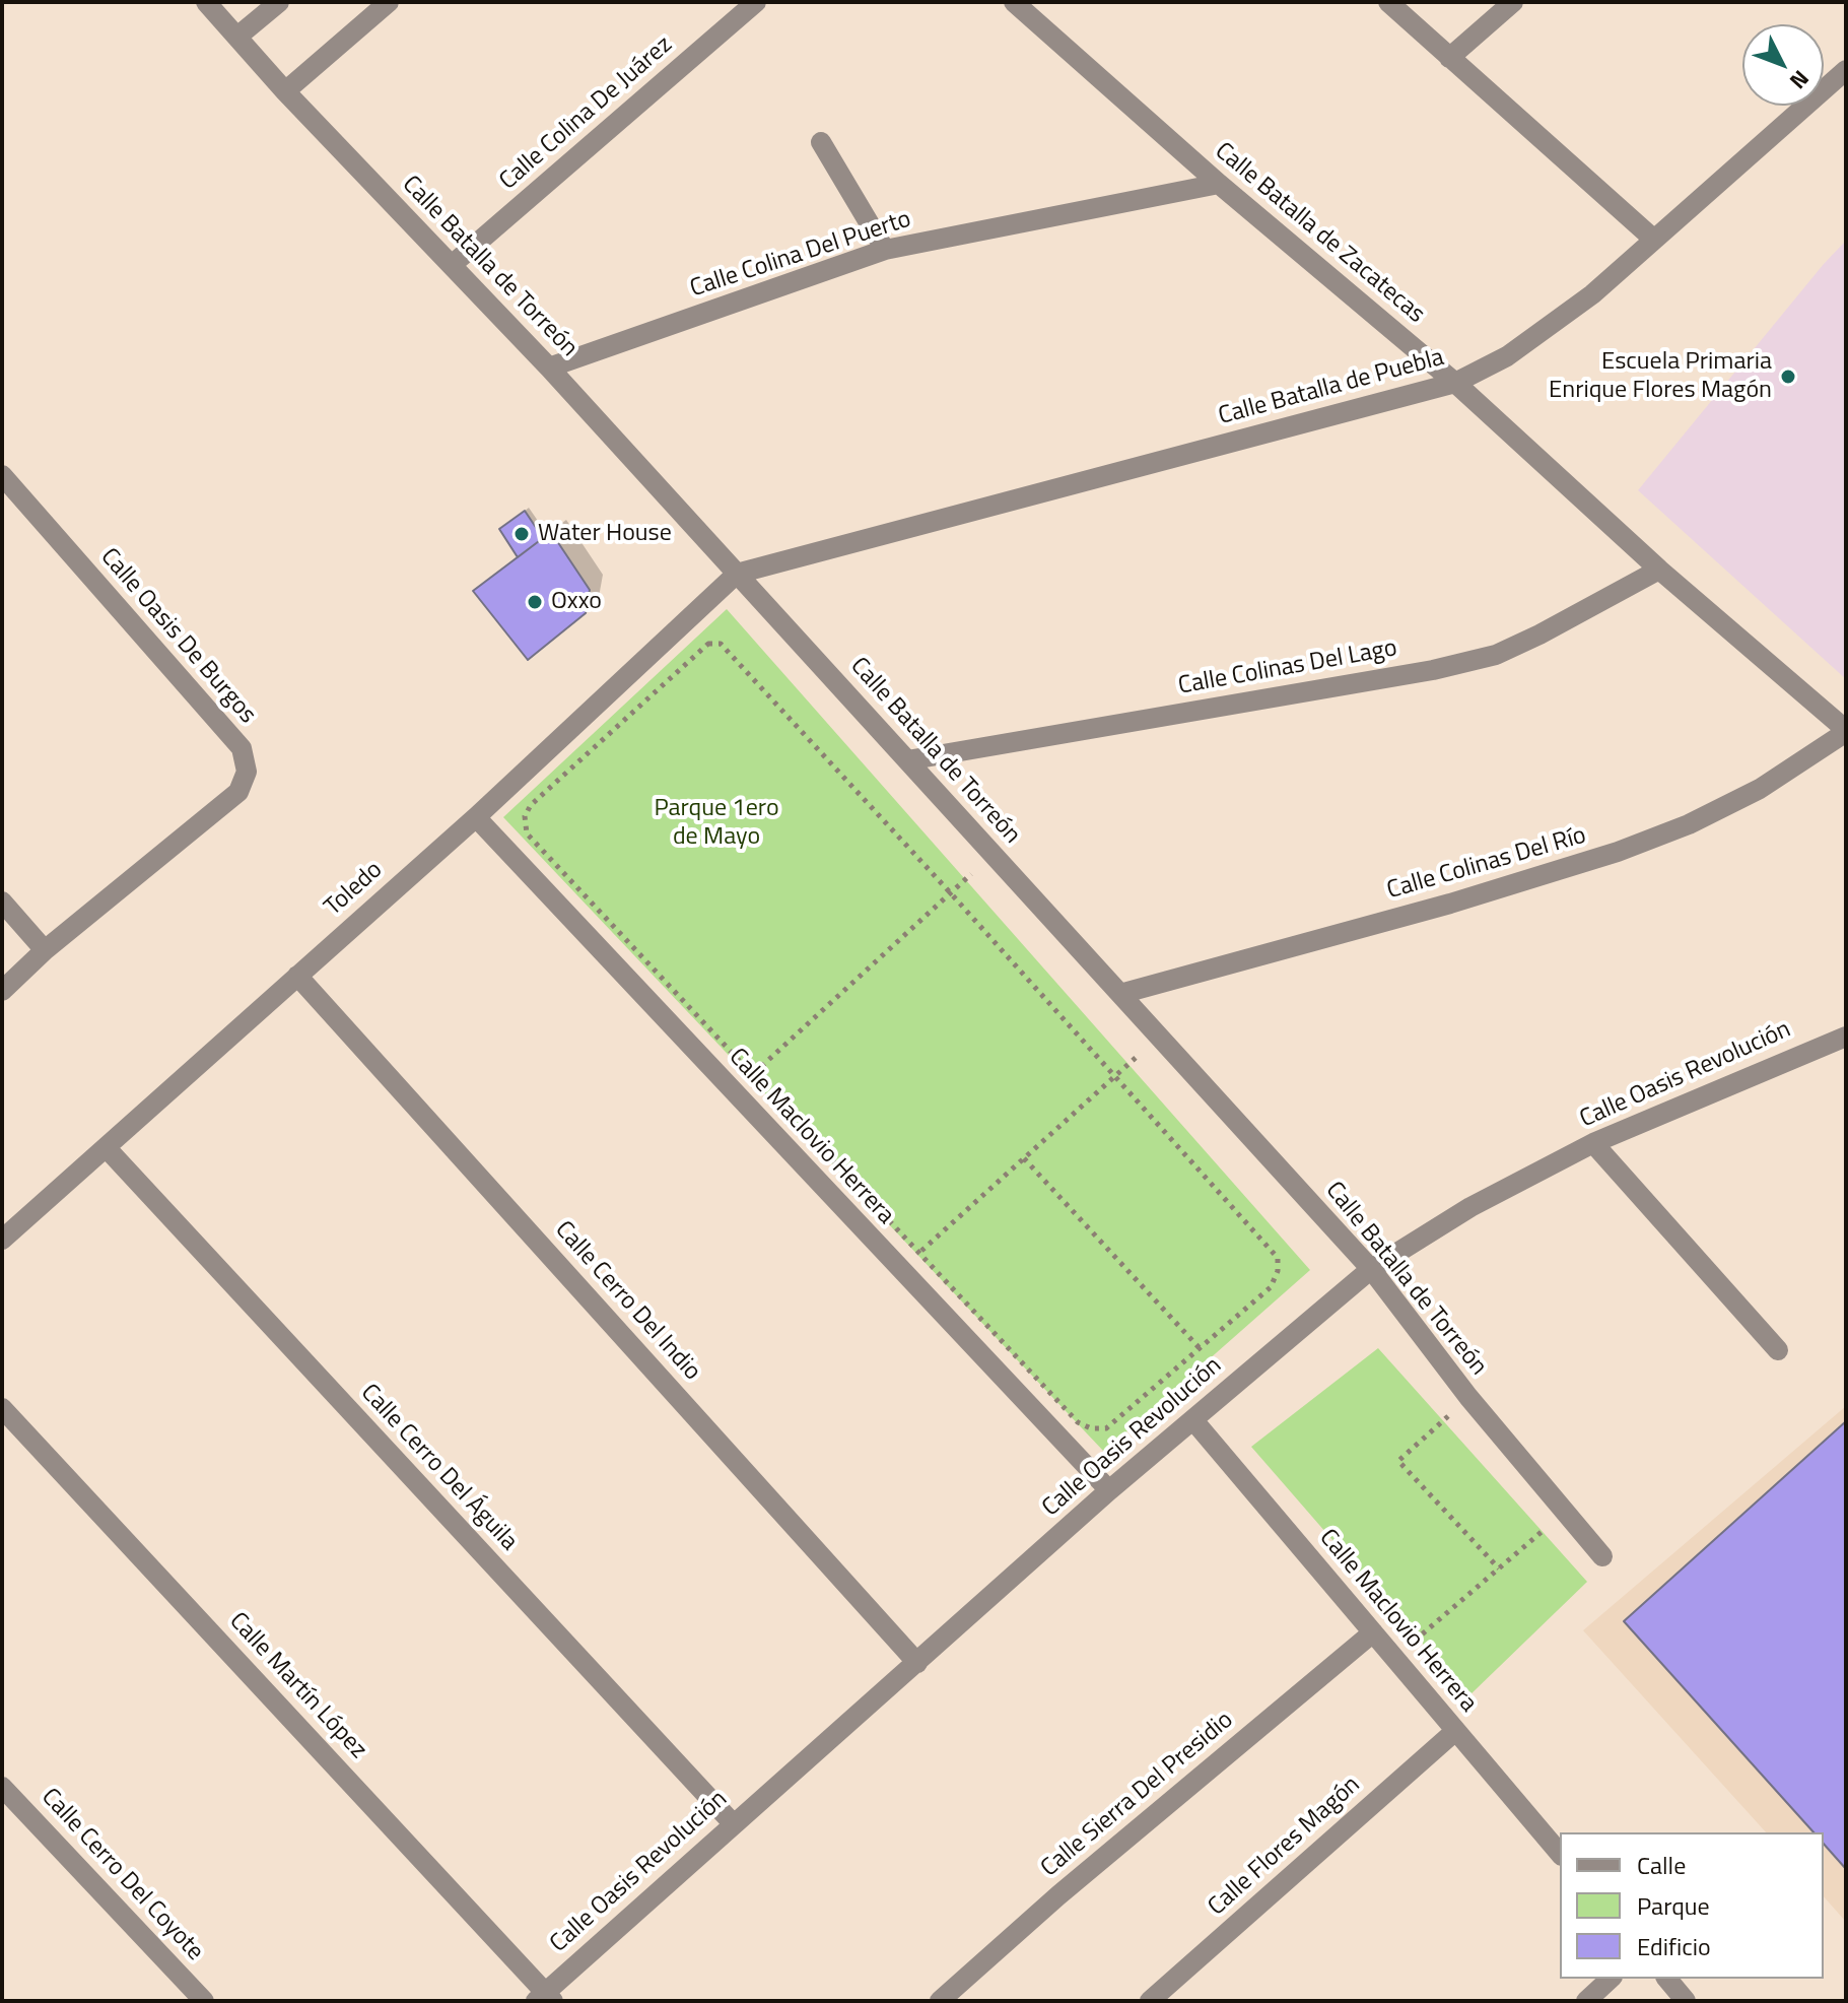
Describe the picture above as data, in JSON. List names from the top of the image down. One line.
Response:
{"streets":{"street":["Calle Colina De Juárez","Calle Batalla de Zacatecas","Calle Colina Del Puerto","Calle Batalla de Torreón","Calle Batalla de Puebla","Calle Oasis De Burgos","Calle Colinas Del Lago","Calle Colinas Del Río","Toledo","Calle Oasis Revolución","Calle Maclovio Herrera","Calle Cerro Del Indio","Calle Cerro Del Águila","Calle Martín López","Calle Sierra Del Presidio","Calle Flores Magón","Calle Cerro Del Coyote"]},"crossings":[["Calle Colina De Juárez","Calle Batalla de Torreón"],["Calle Batalla de Zacatecas","Calle Colina Del Puerto"],["Calle Batalla de Zacatecas","Calle Batalla de Puebla"],["Calle Batalla de Zacatecas","Calle Colinas Del Lago"],["Calle Batalla de Zacatecas","Calle Colinas Del Río"],["Calle Colina Del Puerto","Calle Batalla de Torreón"],["Calle Batalla de Torreón","Calle Batalla de Puebla"],["Calle Batalla de Torreón","Calle Colinas Del Lago"],["Calle Batalla de Torreón","Calle Colinas Del Río"],["Calle Batalla de Torreón","Toledo"],["Calle Batalla de Torreón","Calle Oasis Revolución"],["Calle Batalla de Puebla","Toledo"],["Toledo","Calle Maclovio Herrera"],["Toledo","Calle Cerro Del Indio"],["Toledo","Calle Cerro Del Águila"],["Calle Oasis Revolución","Calle Maclovio Herrera"],["Calle Oasis Revolución","Calle Cerro Del Indio"],["Calle Oasis Revolución","Calle Cerro Del Águila"],["Calle Oasis Revolución","Calle Martín López"],["Calle Maclovio Herrera","Calle Sierra Del Presidio"],["Calle Maclovio Herrera","Calle Flores Magón"]],"parks":["Parque 1ero de Mayo"],"places":["Escuela Primaria Enrique Flores Magón","Water House","Oxxo"],"legend":["Calle","Parque","Edificio"],"north":"bottom right"}
